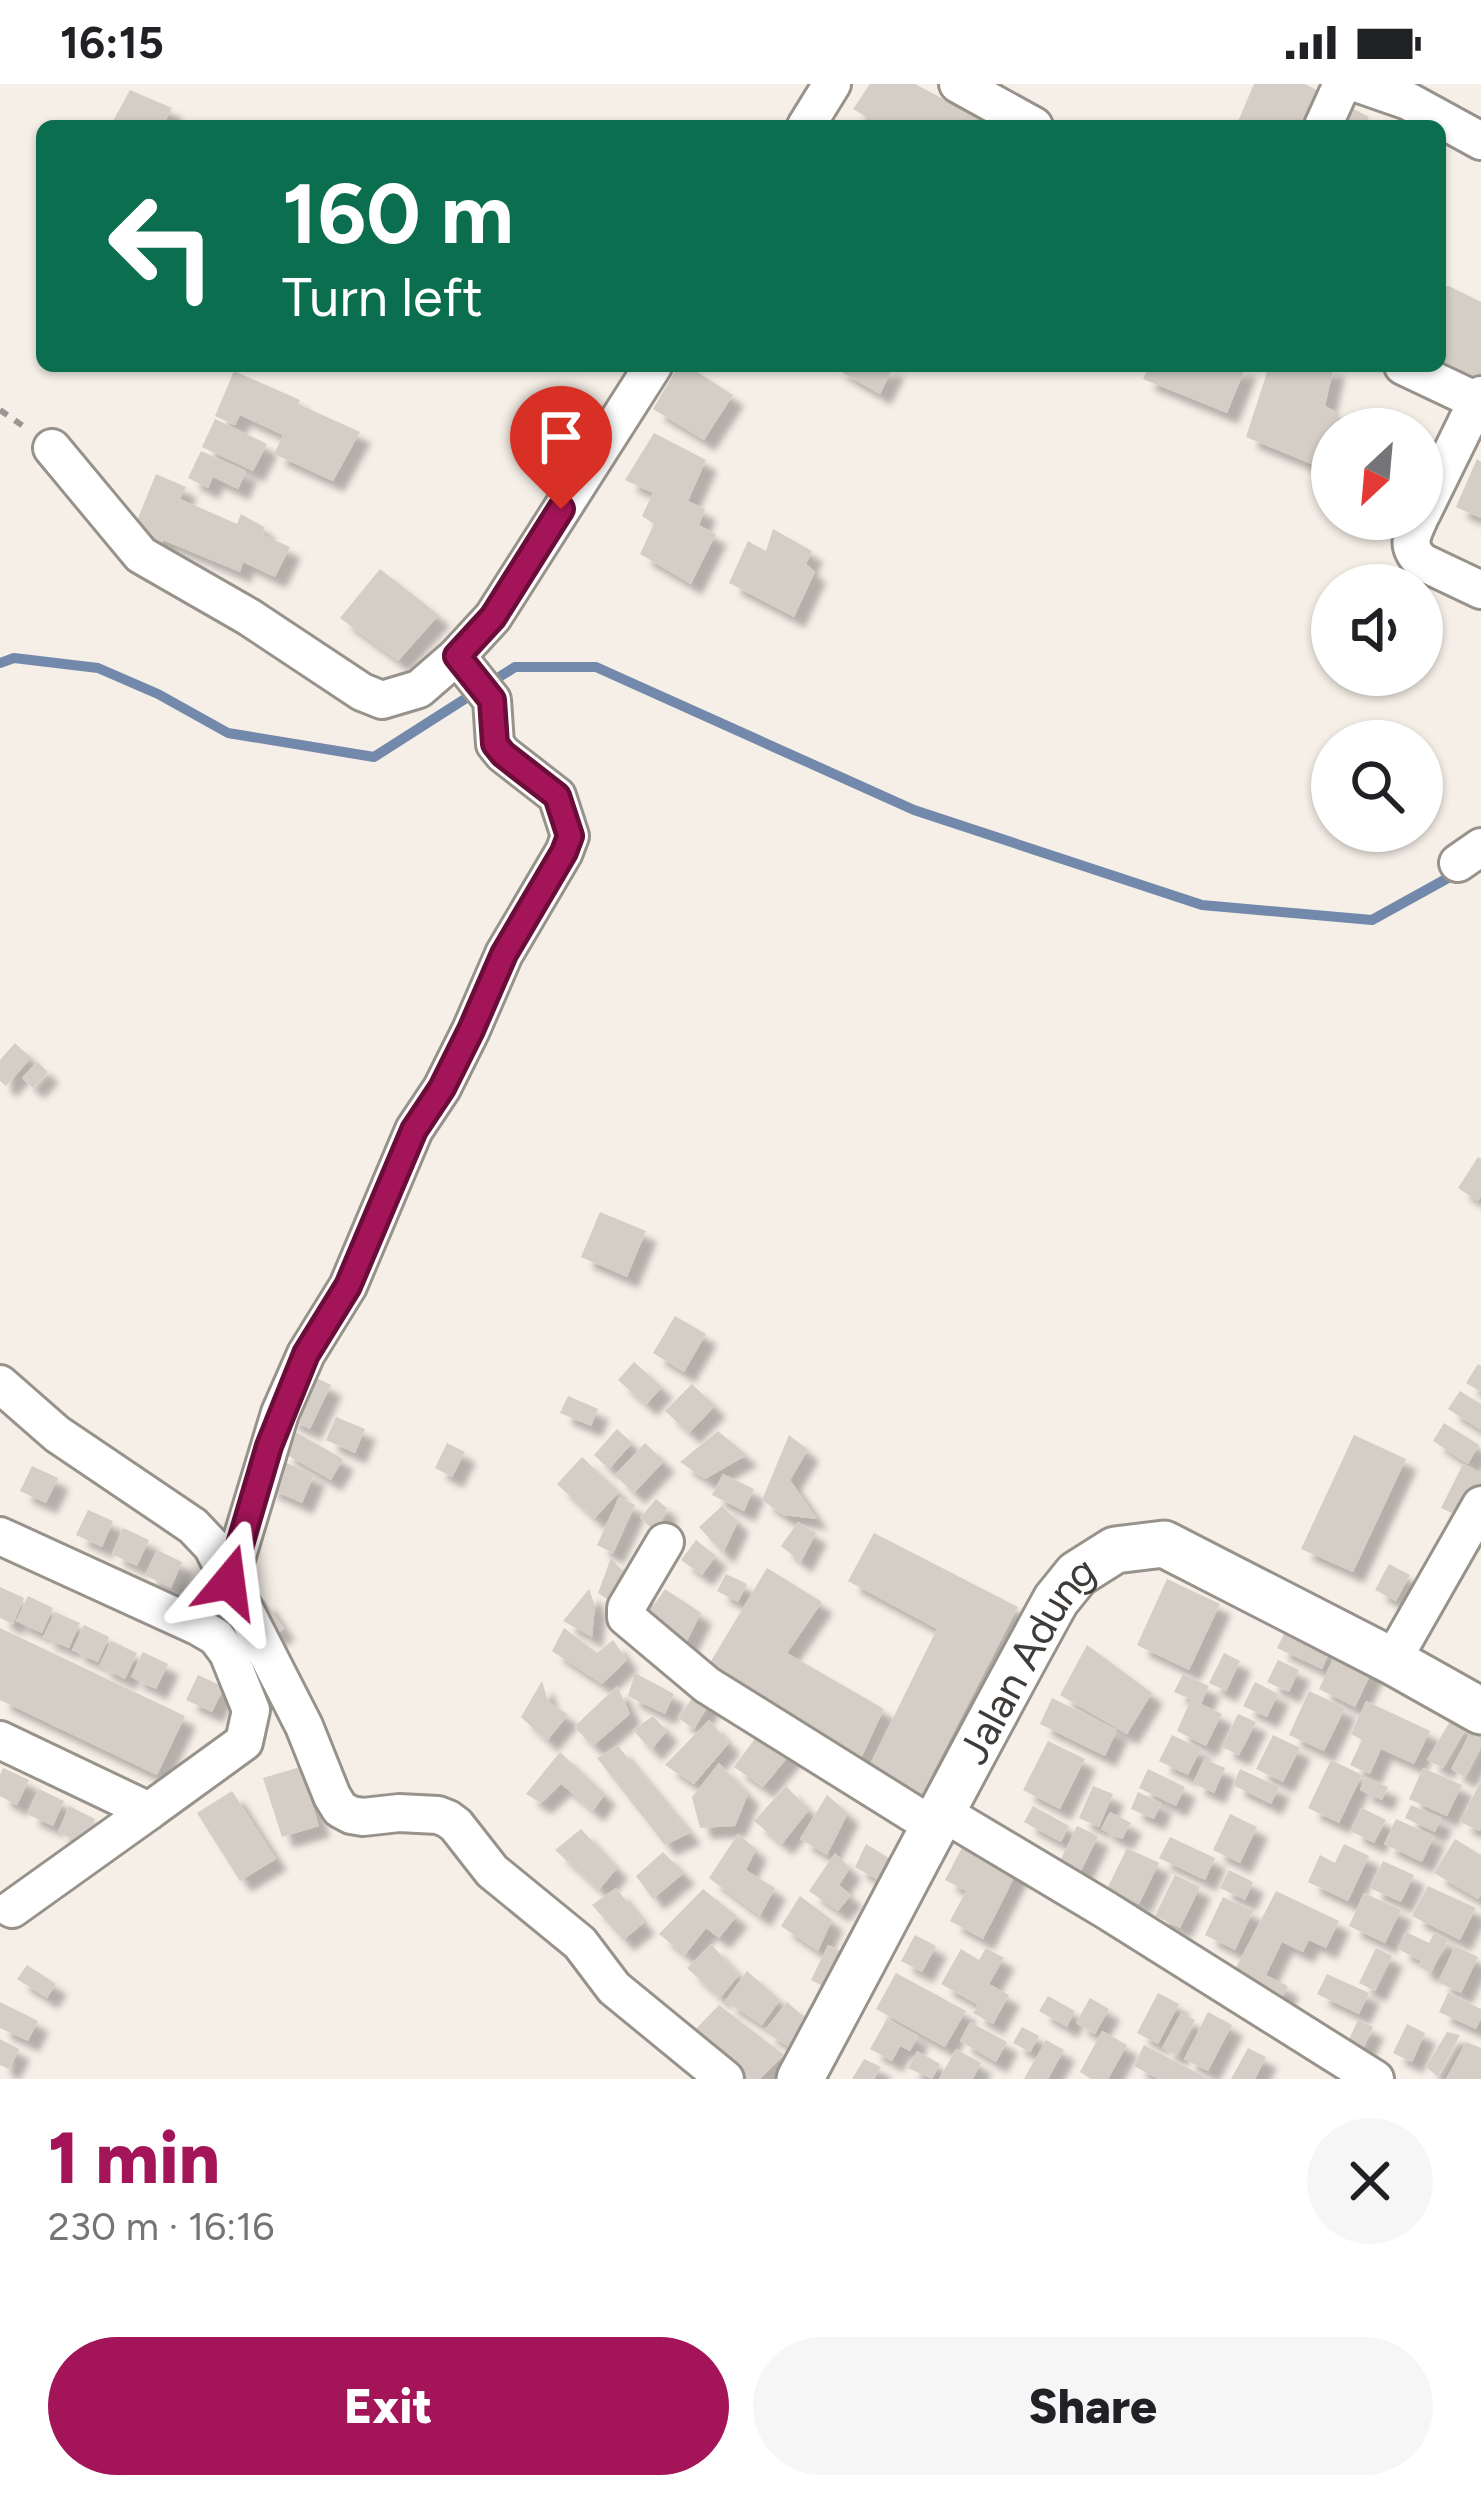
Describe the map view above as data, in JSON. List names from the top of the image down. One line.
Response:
{"streets":{"main road":["Jalan Adung"]},"north":"bottom left","page":{"status":"16:15","turn":["160 m","Turn left"],"heading":["1 min","230 m · 16:16"],"buttons":["Exit","Share"]}}
